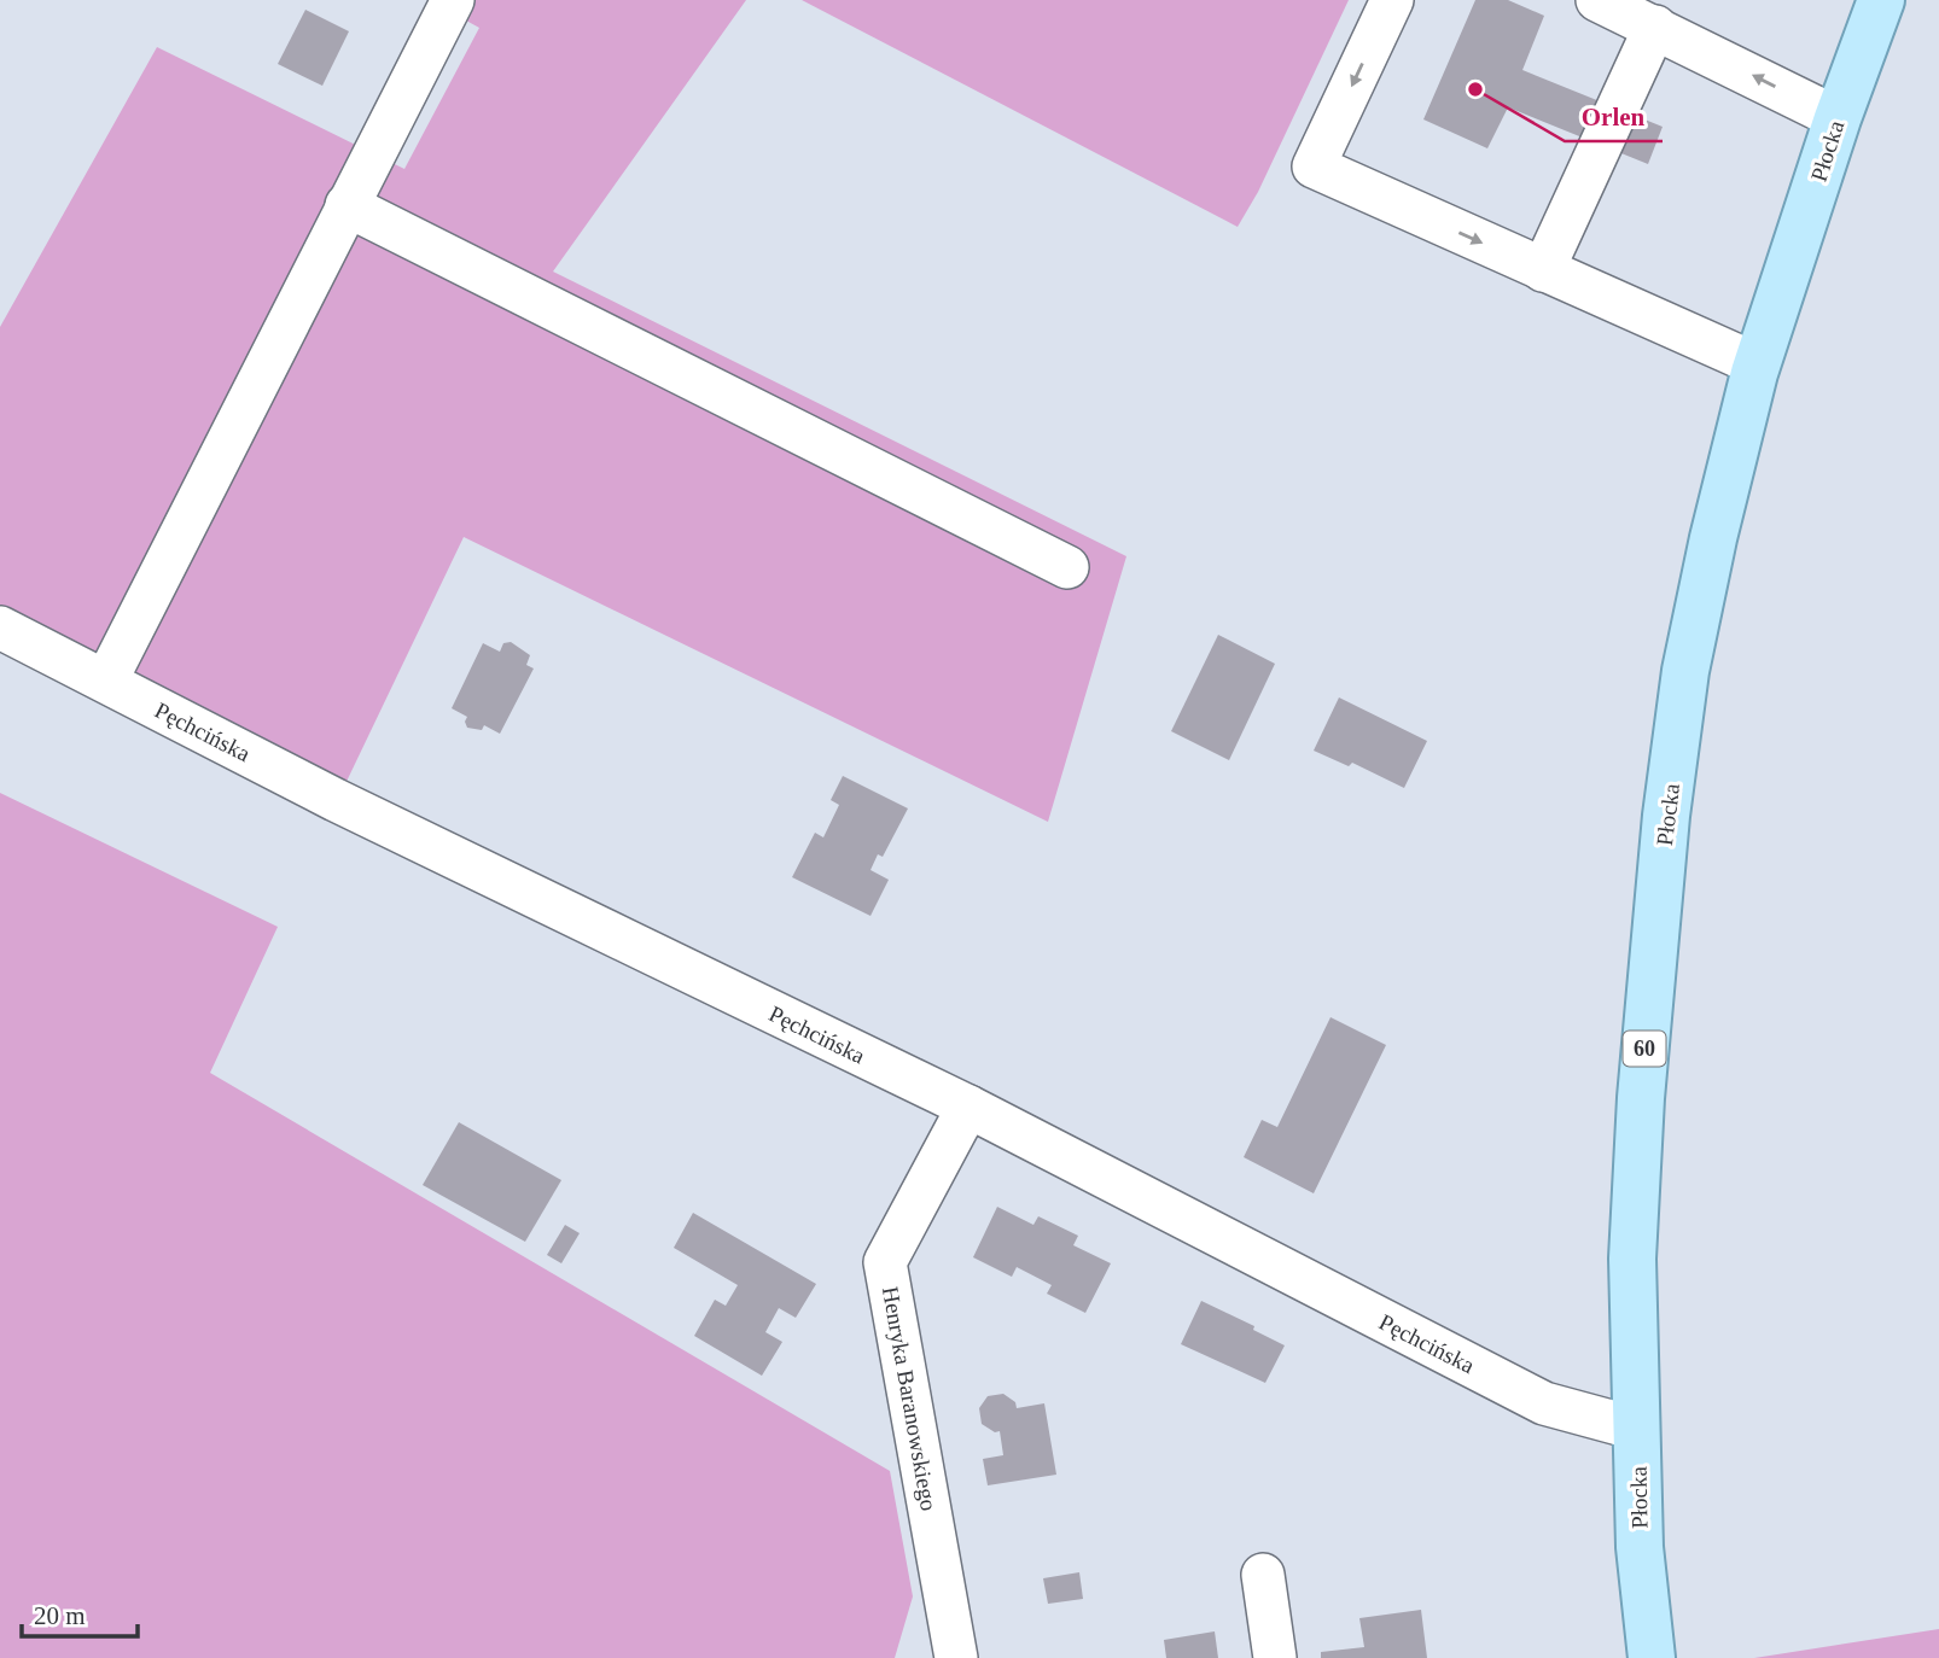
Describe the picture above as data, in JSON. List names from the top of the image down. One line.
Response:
{"streets":{"main road":["Płocka","60"],"street":["Pęchcińska","Henryka Baranowskiego"]},"crossings":[["Płocka","Pęchcińska"],["Pęchcińska","Henryka Baranowskiego"]],"places":["Orlen"],"scale_bar":"20 m"}
